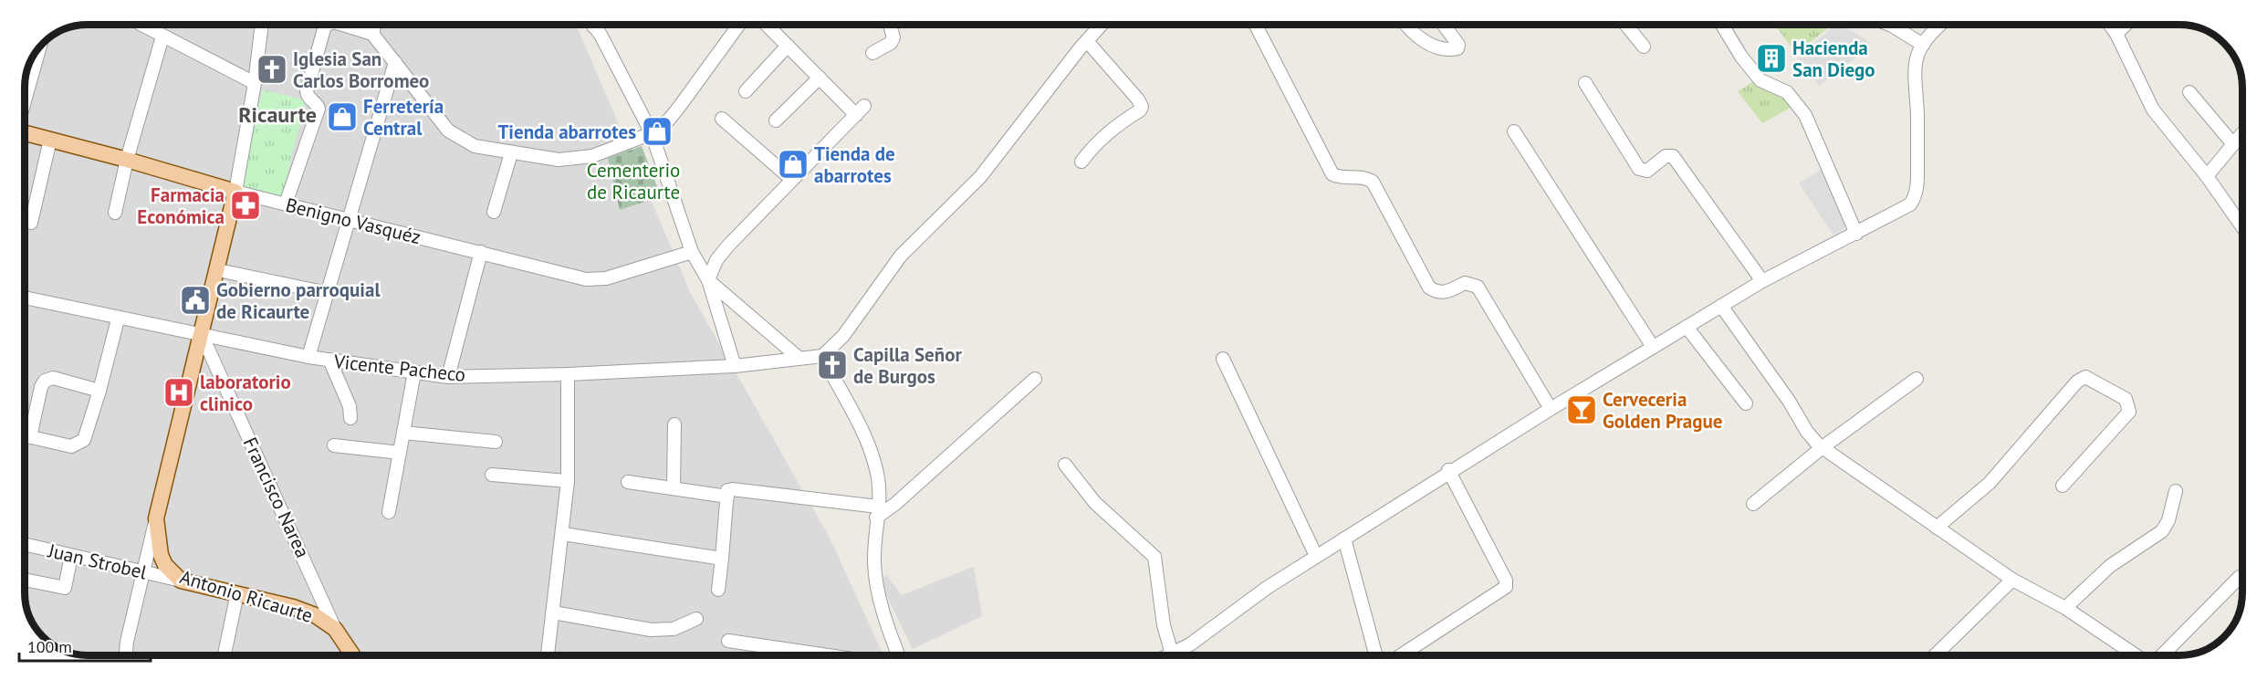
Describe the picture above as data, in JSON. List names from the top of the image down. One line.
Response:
{"streets":{"main road":["Benigno Vasquéz","Antonio Ricaurte"],"street":["Vicente Pacheco","Francisco Narea","Juan Strobel"]},"crossings":[["Benigno Vasquéz","Antonio Ricaurte"],["Vicente Pacheco","Francisco Narea"],["Vicente Pacheco","Antonio Ricaurte"],["Francisco Narea","Antonio Ricaurte"],["Juan Strobel","Antonio Ricaurte"]],"districts":["Ricaurte"],"parks":["Cementerio de Ricaurte"],"places":{"building":["Hacienda San Diego"],"church":["Iglesia San Carlos Borromeo","Capilla Señor de Burgos"],"shop":["Ferretería Central","Tienda abarrotes","Tienda de abarrotes"],"pharmacy":["Farmacia Económica"],"public building":["Gobierno parroquial de Ricaurte"],"hospital":["laboratorio clinico"],"bar":["Cerveceria Golden Prague"]},"scale_bar":"100 m"}
